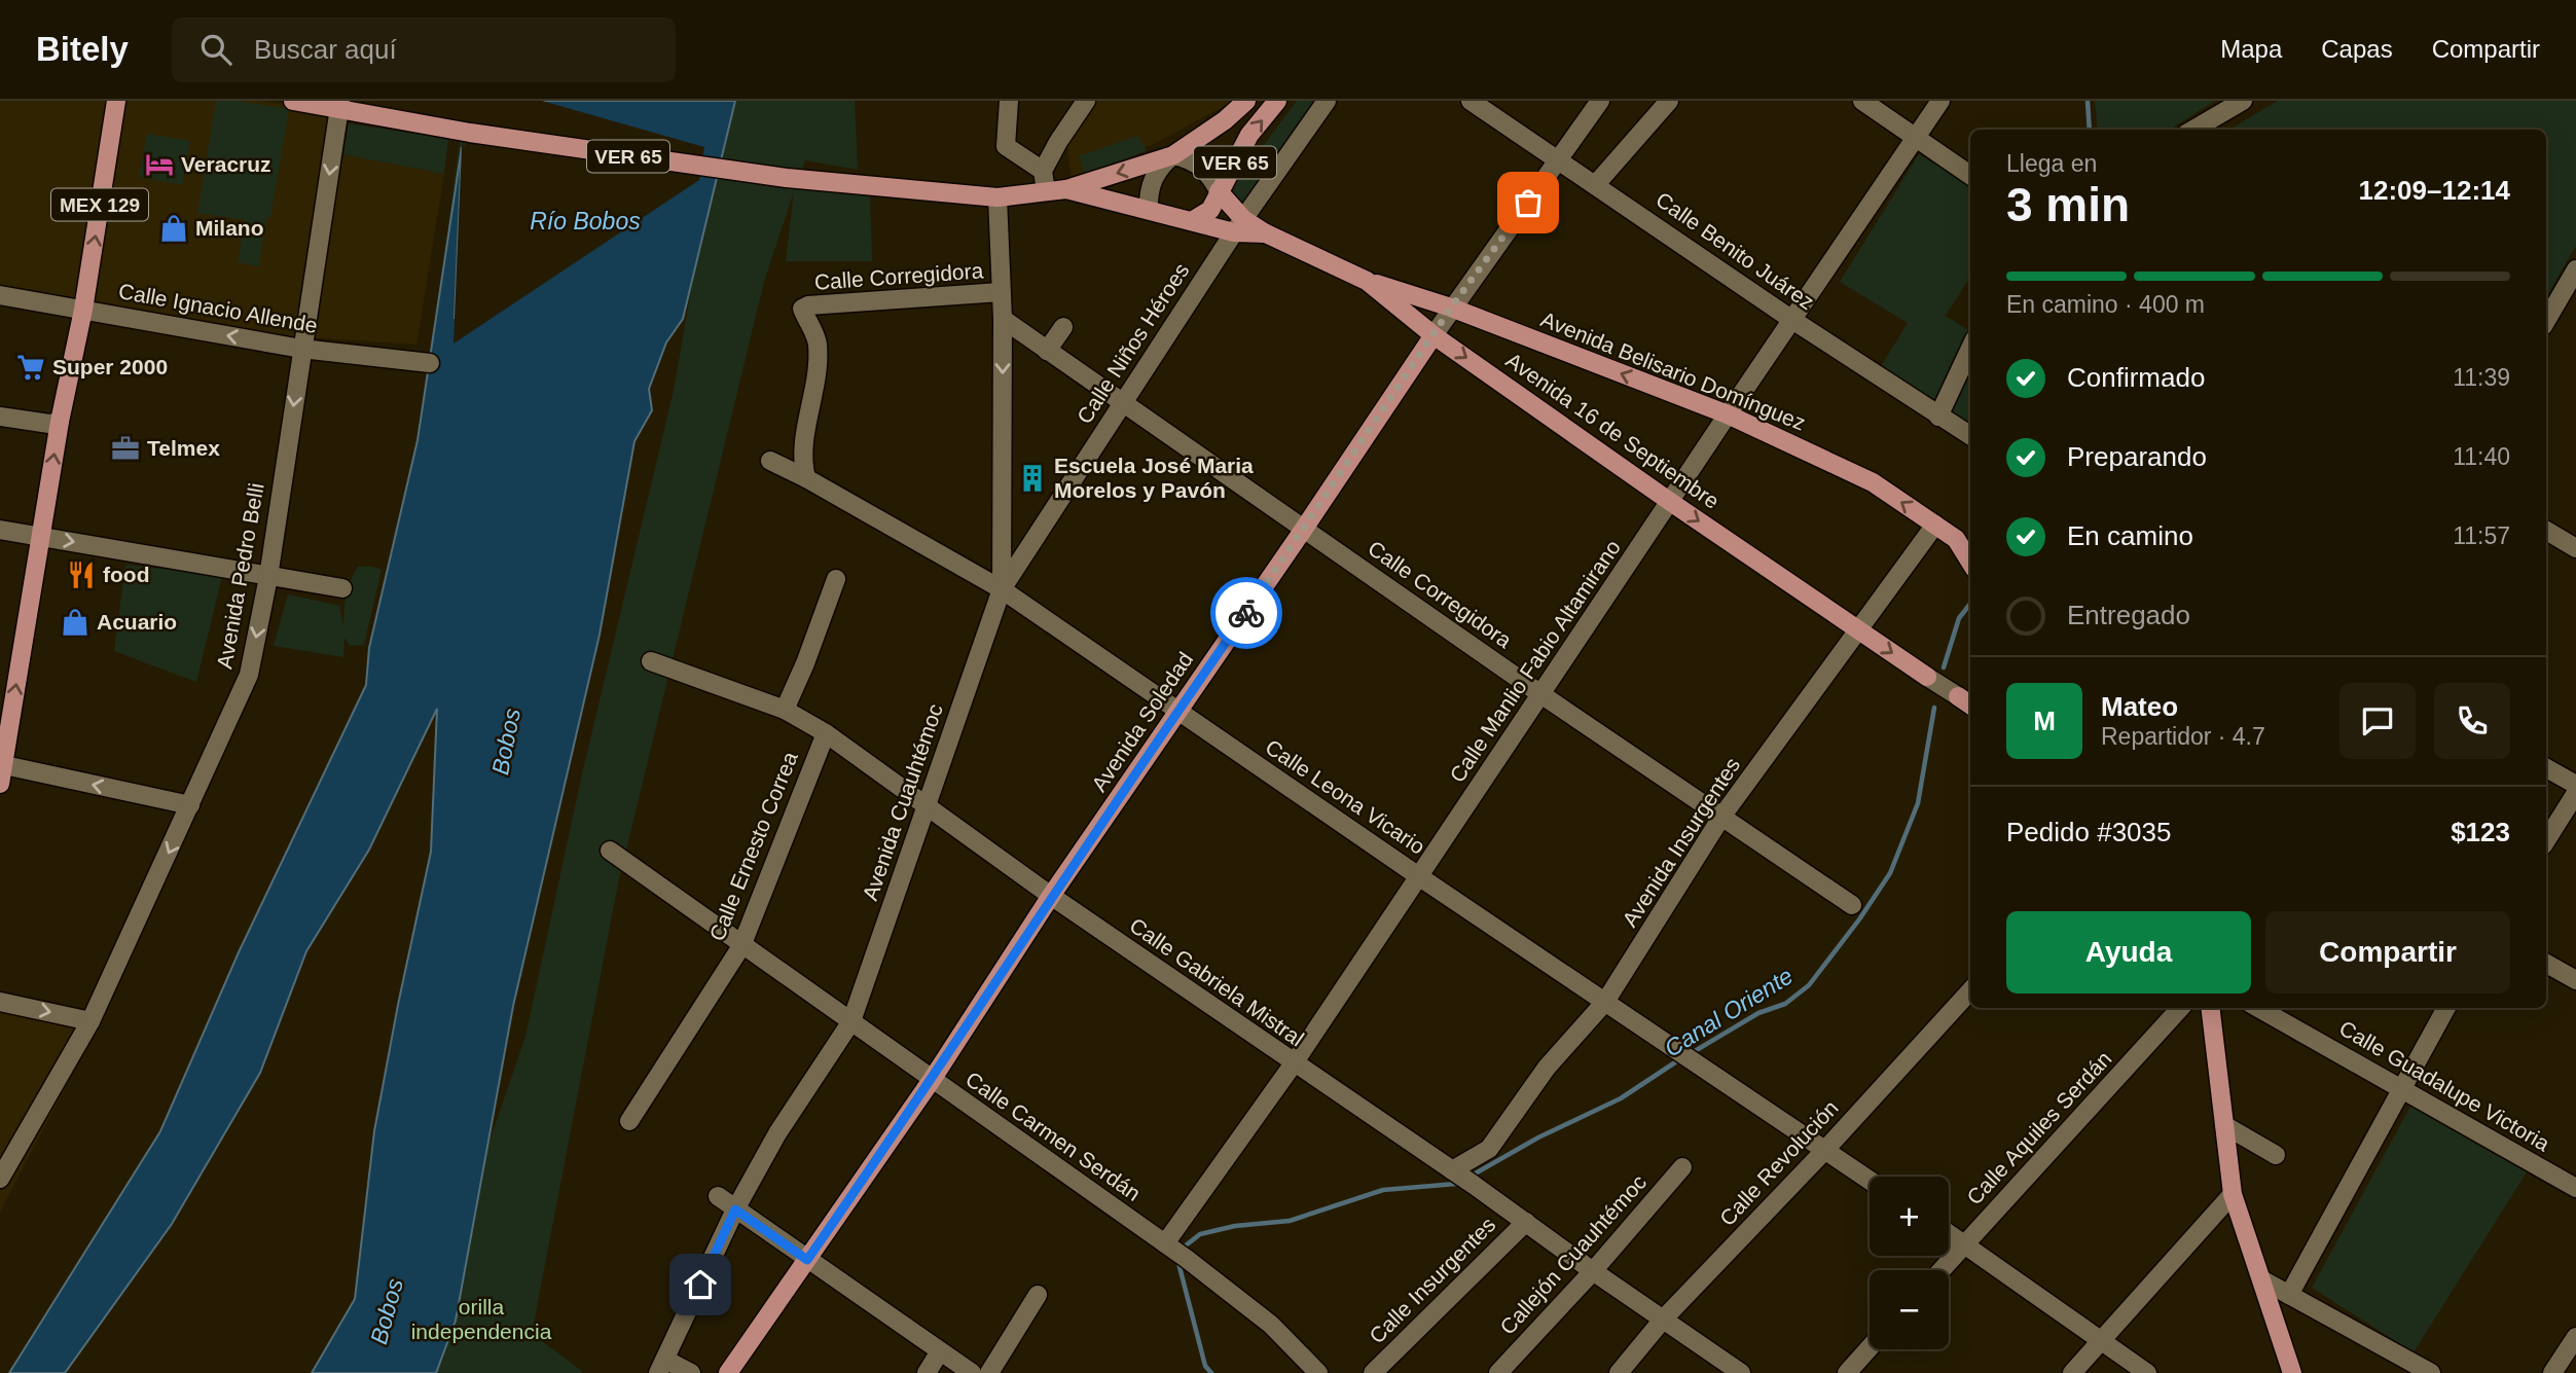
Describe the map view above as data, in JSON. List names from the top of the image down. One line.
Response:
{"streets":{"main road":["VER 65","MEX 129","Avenida Belisario Domínguez","Avenida 16 de Septiembre","Avenida Soledad"],"street":["Calle Benito Juárez","Calle Corregidora","Calle Ignacio Allende","Calle Niños Héroes","Avenida Pedro Belli","Calle Manlio Fabio Altamirano","Calle Leona Vicario","Avenida Cuauhtémoc","Avenida Insurgentes","Calle Ernesto Correa","Calle Gabriela Mistral","Calle Guadalupe Victoria","Calle Aquiles Serdán","Calle Carmen Serdán","Calle Revolución","Callejón Cuauhtémoc","Calle Insurgentes"]},"crossings":[["VER 65","Avenida 16 de Septiembre"],["VER 65","Avenida Pedro Belli"],["VER 65","Avenida Cuauhtémoc"],["MEX 129","Calle Ignacio Allende"],["Calle Benito Juárez","Calle Manlio Fabio Altamirano"],["Calle Benito Juárez","Avenida Soledad"],["Calle Corregidora","Calle Niños Héroes"],["Calle Corregidora","Calle Manlio Fabio Altamirano"],["Calle Corregidora","Avenida Soledad"],["Calle Corregidora","Calle Leona Vicario"],["Calle Corregidora","Avenida Cuauhtémoc"],["Calle Corregidora","Avenida Insurgentes"],["Calle Ignacio Allende","Avenida Pedro Belli"],["Calle Niños Héroes","Avenida 16 de Septiembre"],["Calle Niños Héroes","Calle Leona Vicario"],["Calle Niños Héroes","Avenida Cuauhtémoc"],["Avenida Belisario Domínguez","Avenida 16 de Septiembre"],["Avenida Belisario Domínguez","Calle Manlio Fabio Altamirano"],["Avenida Belisario Domínguez","Avenida Soledad"],["Avenida Belisario Domínguez","Avenida Insurgentes"],["Avenida 16 de Septiembre","Calle Manlio Fabio Altamirano"],["Avenida 16 de Septiembre","Avenida Soledad"],["Avenida 16 de Septiembre","Avenida Insurgentes"],["Calle Manlio Fabio Altamirano","Calle Leona Vicario"],["Calle Manlio Fabio Altamirano","Calle Gabriela Mistral"],["Calle Manlio Fabio Altamirano","Calle Carmen Serdán"],["Avenida Soledad","Calle Leona Vicario"],["Avenida Soledad","Calle Gabriela Mistral"],["Avenida Soledad","Calle Carmen Serdán"],["Calle Leona Vicario","Avenida Cuauhtémoc"],["Calle Leona Vicario","Avenida Insurgentes"],["Calle Leona Vicario","Calle Revolución"],["Avenida Cuauhtémoc","Calle Gabriela Mistral"],["Avenida Cuauhtémoc","Calle Carmen Serdán"],["Avenida Insurgentes","Calle Gabriela Mistral"],["Calle Ernesto Correa","Calle Gabriela Mistral"],["Calle Ernesto Correa","Calle Carmen Serdán"],["Calle Gabriela Mistral","Calle Revolución"],["Calle Gabriela Mistral","Callejón Cuauhtémoc"],["Calle Gabriela Mistral","Calle Insurgentes"]],"one_way":["Calle Ignacio Allende","Avenida Belisario Domínguez","Avenida 16 de Septiembre","Avenida Pedro Belli"],"water":["Río Bobos","Bobos","Canal Oriente"],"parks":["orilla independencia"],"places":{"hotel":["Veracruz"],"shop":["Milano","Acuario"],"supermarket":["Super 2000"],"office":["Telmex"],"building":["Escuela José Maria Morelos y Pavón"],"restaurant":["food"]},"page":{"header":"Bitely","search":"Buscar aquí","nav":["Mapa","Capas","Compartir"],"heading":["3 min","Llega en","12:09–12:14"],"panel":["Mateo","Repartidor · 4.7","Pedido #3035","$123"],"bar":"En camino · 400 m","list":[["Confirmado","11:39"],["Preparando","11:40"],["En camino","11:57"],"Entregado"],"round":"M","buttons":["Ayuda","Compartir"],"map_buttons":["+","−"]}}
